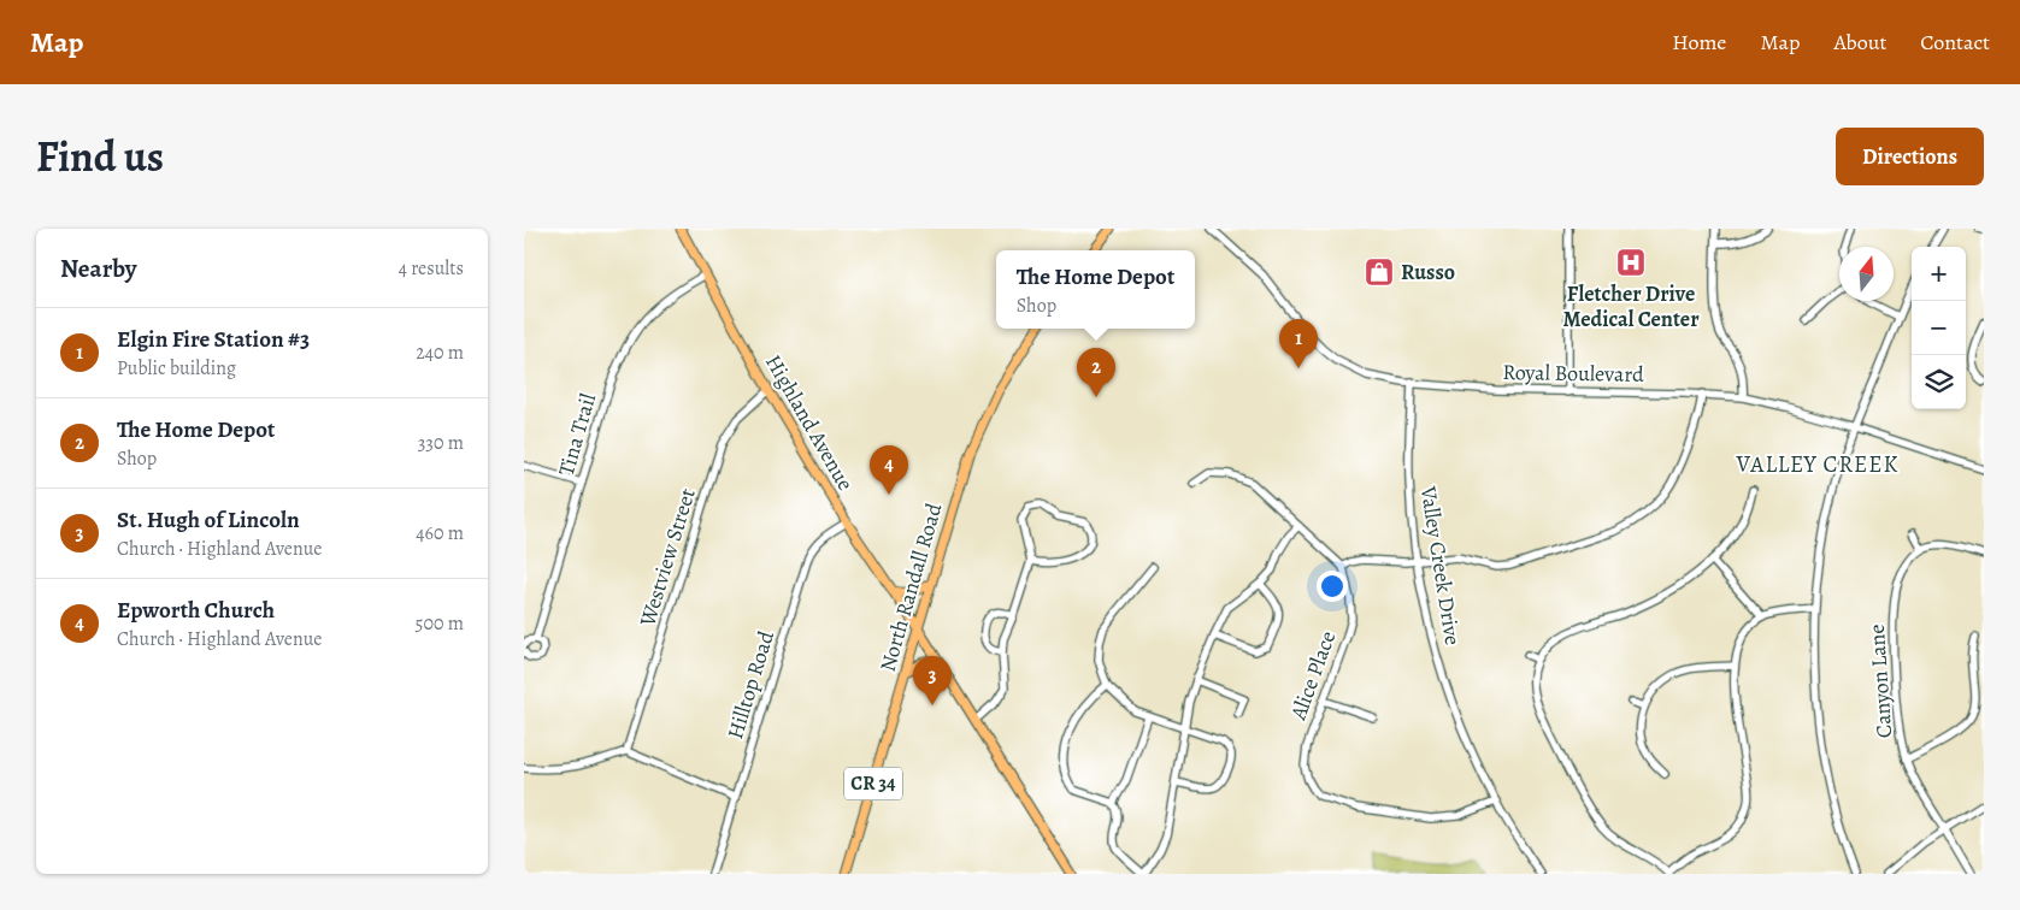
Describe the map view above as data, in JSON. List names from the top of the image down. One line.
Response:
{"streets":{"main road":["Highland Avenue","North Randall Road","CR 34"],"street":["Royal Boulevard","Tina Trail","Westview Street","Valley Creek Drive","Alice Place","Canyon Lane","Hilltop Road"]},"crossings":[["Royal Boulevard","Valley Creek Drive"],["Highland Avenue","Tina Trail"],["Highland Avenue","Westview Street"],["Highland Avenue","North Randall Road"],["Highland Avenue","Hilltop Road"],["Valley Creek Drive","Alice Place"]],"districts":["VALLEY CREEK"],"places":{"hospital":["Fletcher Drive Medical Center"],"shop":["Russo"]},"north":"top","page":{"header":"Map","nav":["Home","Map","About","Contact"],"title":"Find us","buttons":"Directions","heading":["Nearby","4 results"],"map_buttons":["+","−"],"popup":["The Home Depot","Shop"],"list":[{"mark":"1","name":"Elgin Fire Station #3","note":"Public building","value":"240 m"},{"mark":"2","name":"The Home Depot","note":"Shop","value":"330 m"},{"mark":"3","name":"St. Hugh of Lincoln","note":"Church · Highland Avenue","value":"460 m"},{"mark":"4","name":"Epworth Church","note":"Church · Highland Avenue","value":"500 m"}],"pins":["1","2","4","3"]}}
